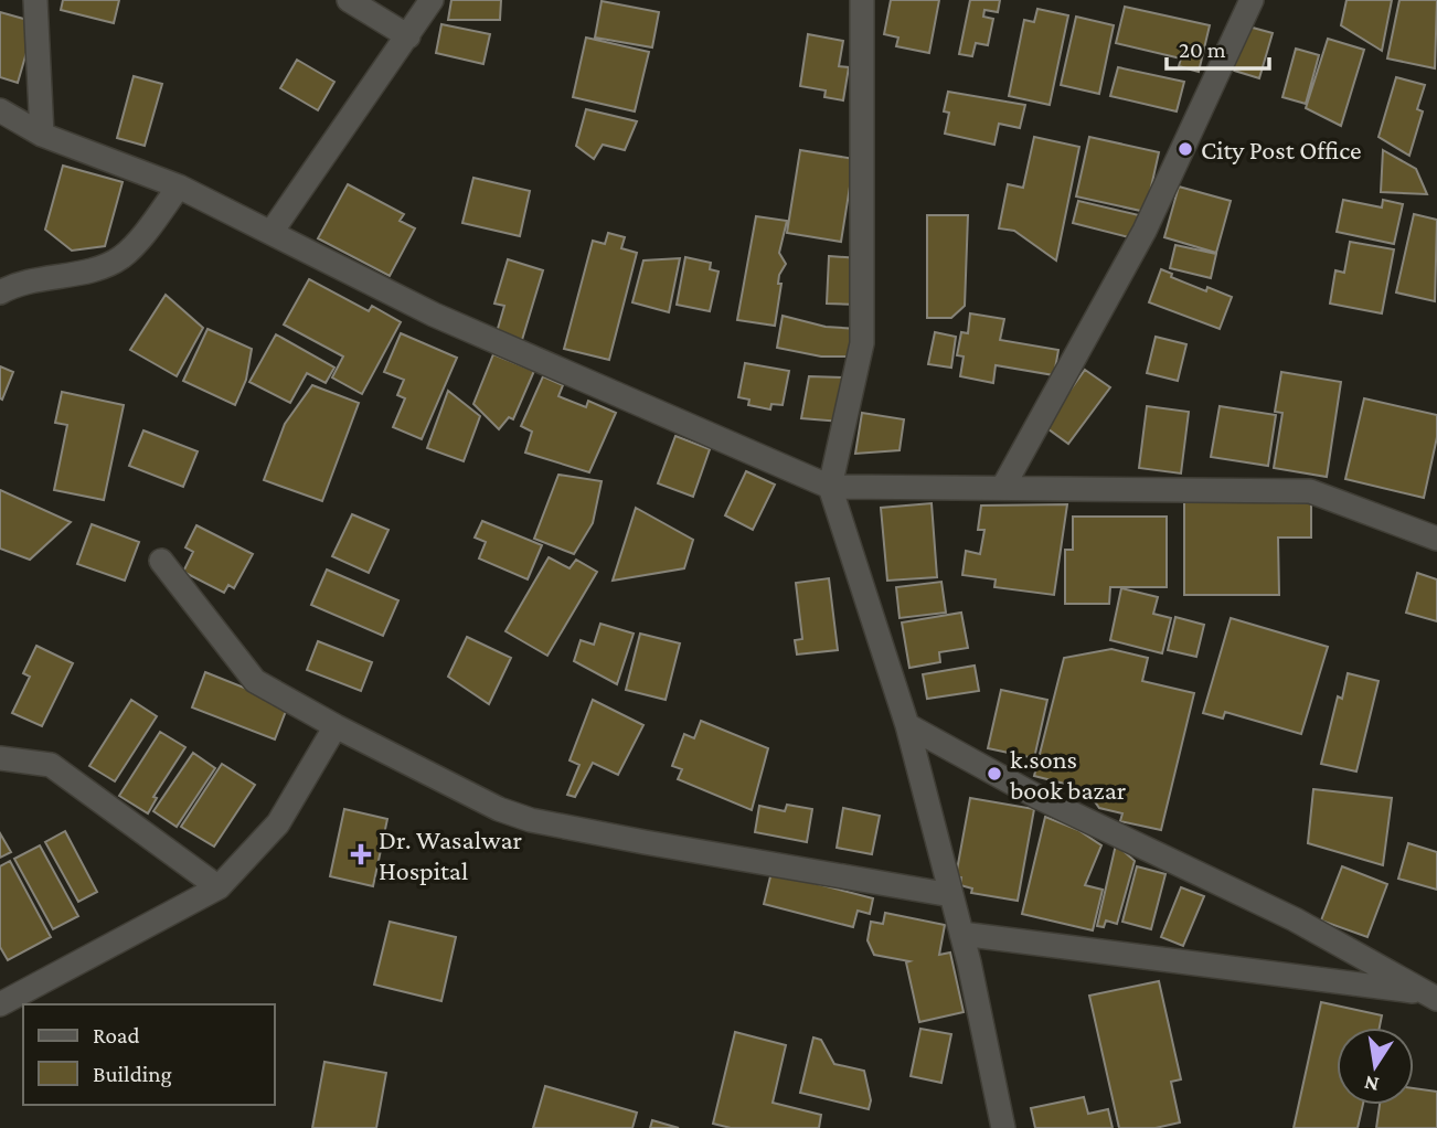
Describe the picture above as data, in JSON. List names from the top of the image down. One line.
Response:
{"places":{"other":["City Post Office","k.sons book bazar"],"health":["Dr. Wasalwar Hospital"]},"legend":["Road","Building"],"scale_bar":"20 m","north":"bottom"}
